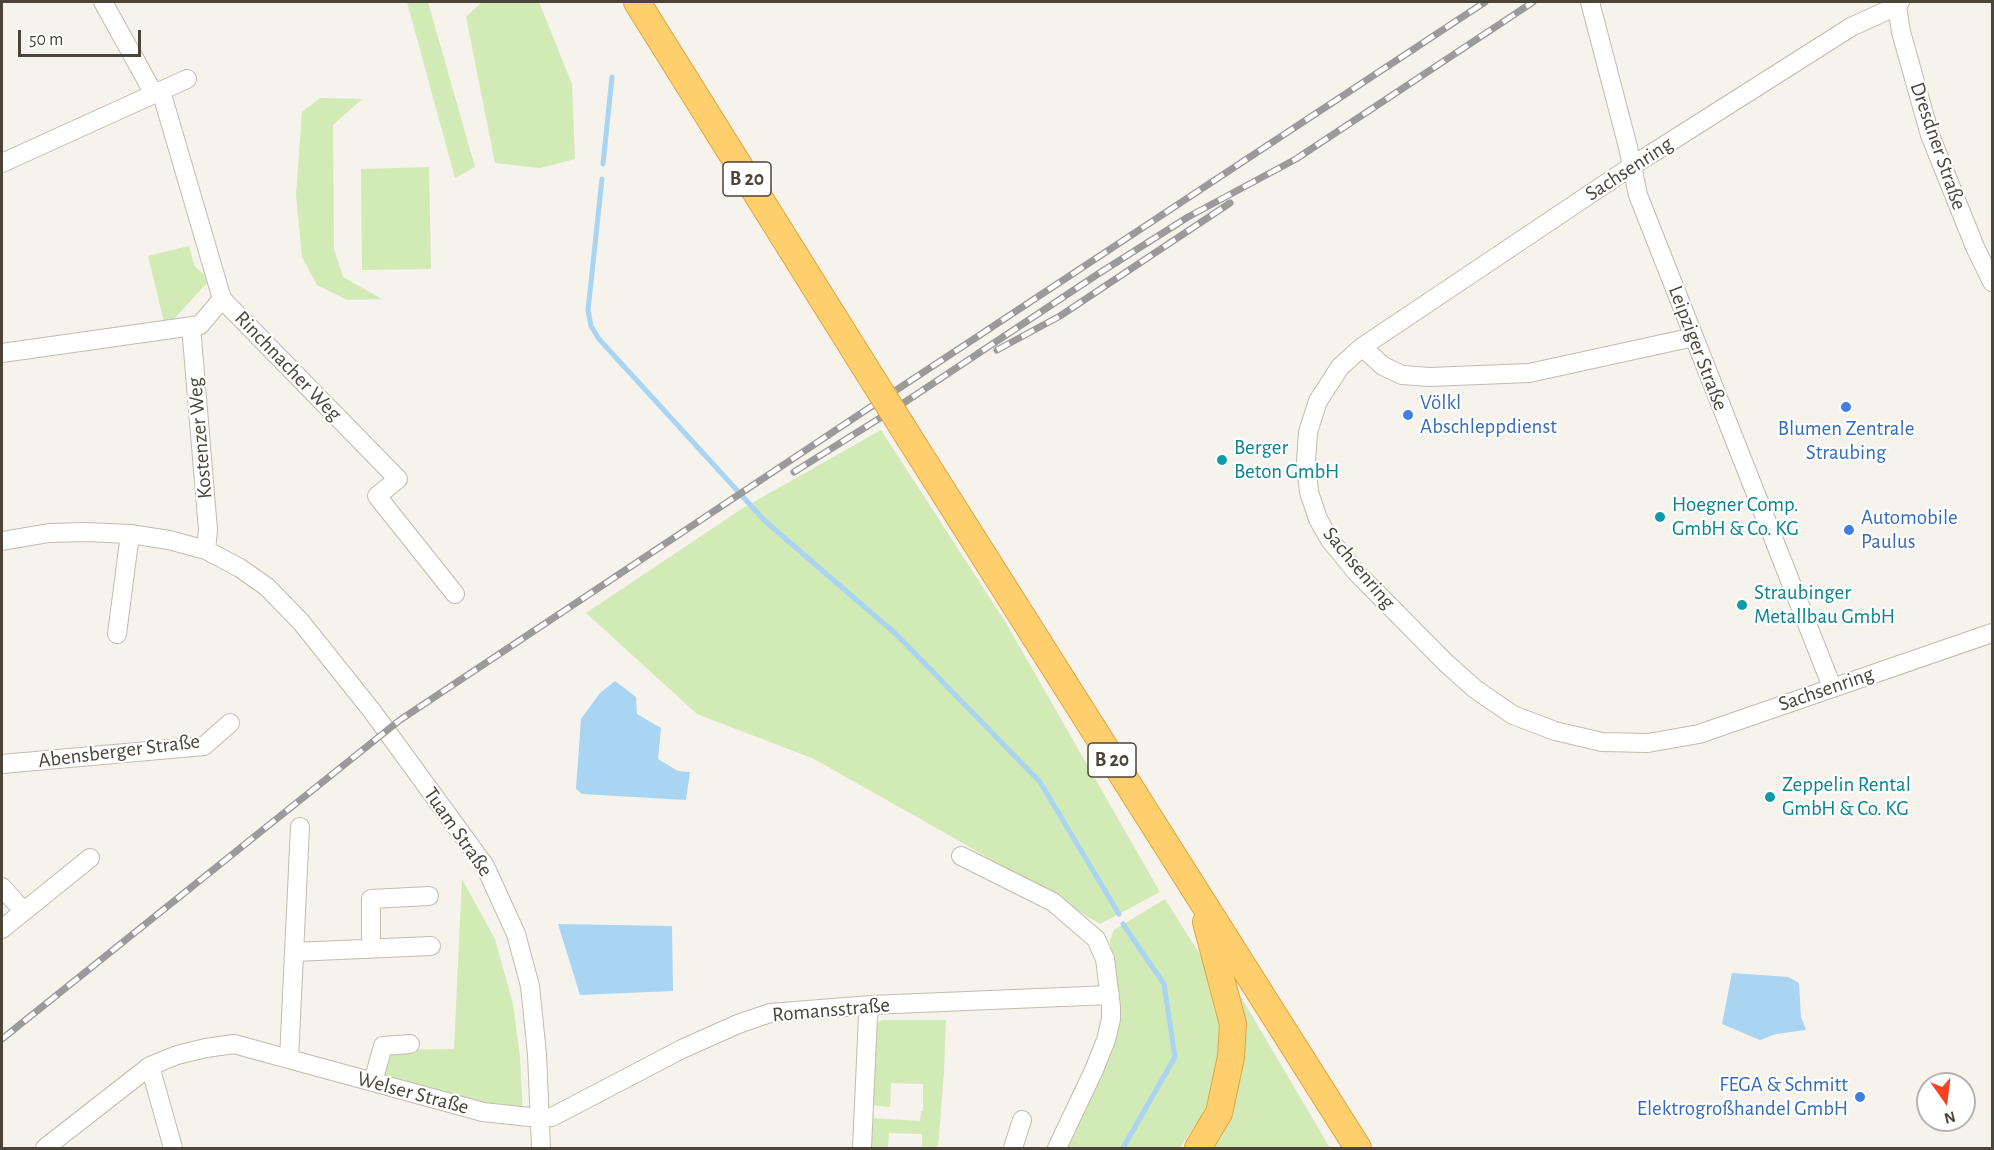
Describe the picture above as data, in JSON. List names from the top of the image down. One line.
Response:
{"streets":{"highway":["B 20"],"street":["Dresdner Straße","Sachsenring","Leipziger Straße","Rinchnacher Weg","Kostenzer Weg","Abensberger Straße","Tuam Straße","Romansstraße","Welser Straße"]},"crossings":[["Dresdner Straße","Sachsenring"],["Sachsenring","Leipziger Straße"],["Kostenzer Weg","Tuam Straße"],["Tuam Straße","Romansstraße"],["Tuam Straße","Welser Straße"],["Romansstraße","Welser Straße"]],"places":["Blumen Zentrale Straubing","Völkl Abschleppdienst","Berger Beton GmbH","Hoegner Comp. GmbH & Co. KG","Automobile Paulus","Straubinger Metallbau GmbH","Zeppelin Rental GmbH & Co. KG","FEGA & Schmitt Elektrogroßhandel GmbH"],"scale_bar":"50 m","north":"bottom"}
